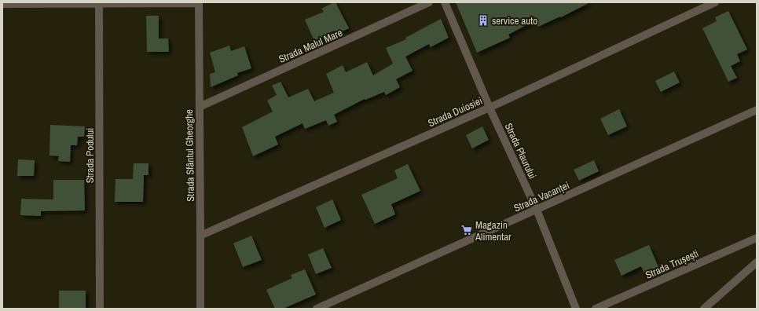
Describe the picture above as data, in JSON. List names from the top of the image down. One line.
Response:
{"streets":{"street":["Strada Malul Mare","Strada Duiosiei","Strada Plaurului","Strada Podului","Strada Sfântul Gheorghe","Strada Vacanței","Strada Trușești"]},"crossings":[["Strada Malul Mare","Strada Sfântul Gheorghe"],["Strada Duiosiei","Strada Plaurului"],["Strada Duiosiei","Strada Sfântul Gheorghe"],["Strada Plaurului","Strada Vacanței"]],"places":{"building":["service auto"],"supermarket":["Magazin Alimentar"]}}
